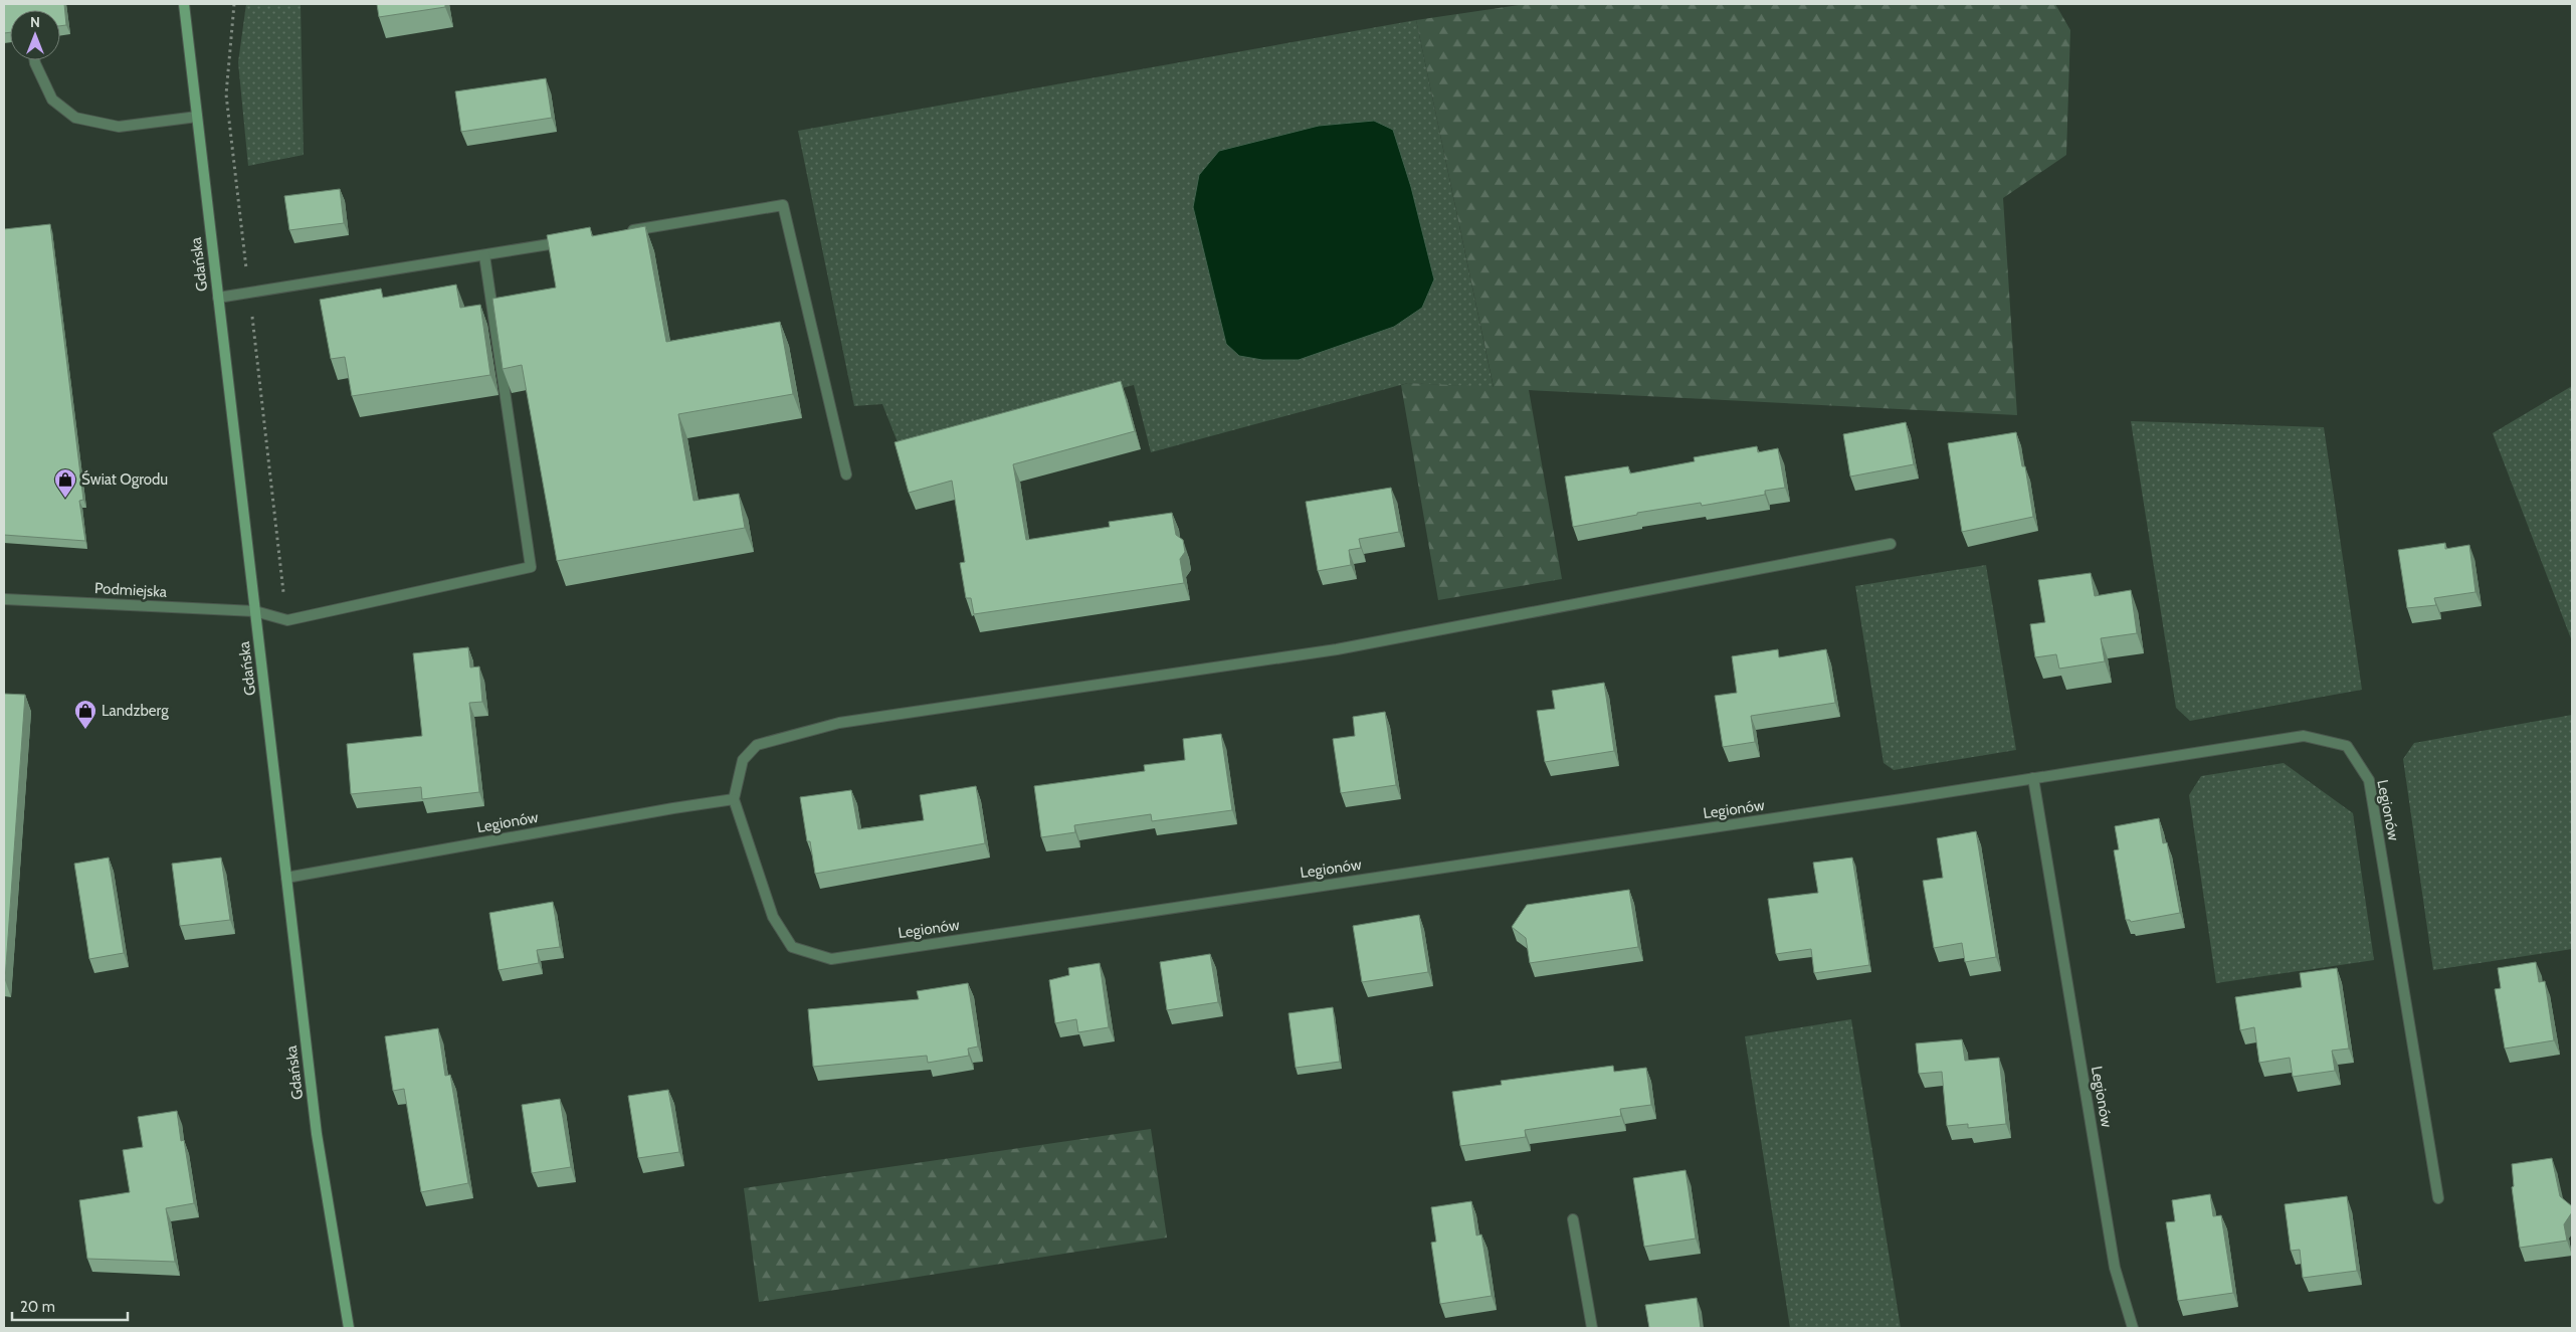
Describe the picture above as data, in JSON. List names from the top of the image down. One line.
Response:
{"streets":{"main road":["Gdańska"],"street":["Podmiejska","Legionów"]},"crossings":[["Gdańska","Podmiejska"],["Gdańska","Legionów"]],"places":{"shop":["Świat Ogrodu","Landzberg"]},"scale_bar":"20 m","north":"top"}
